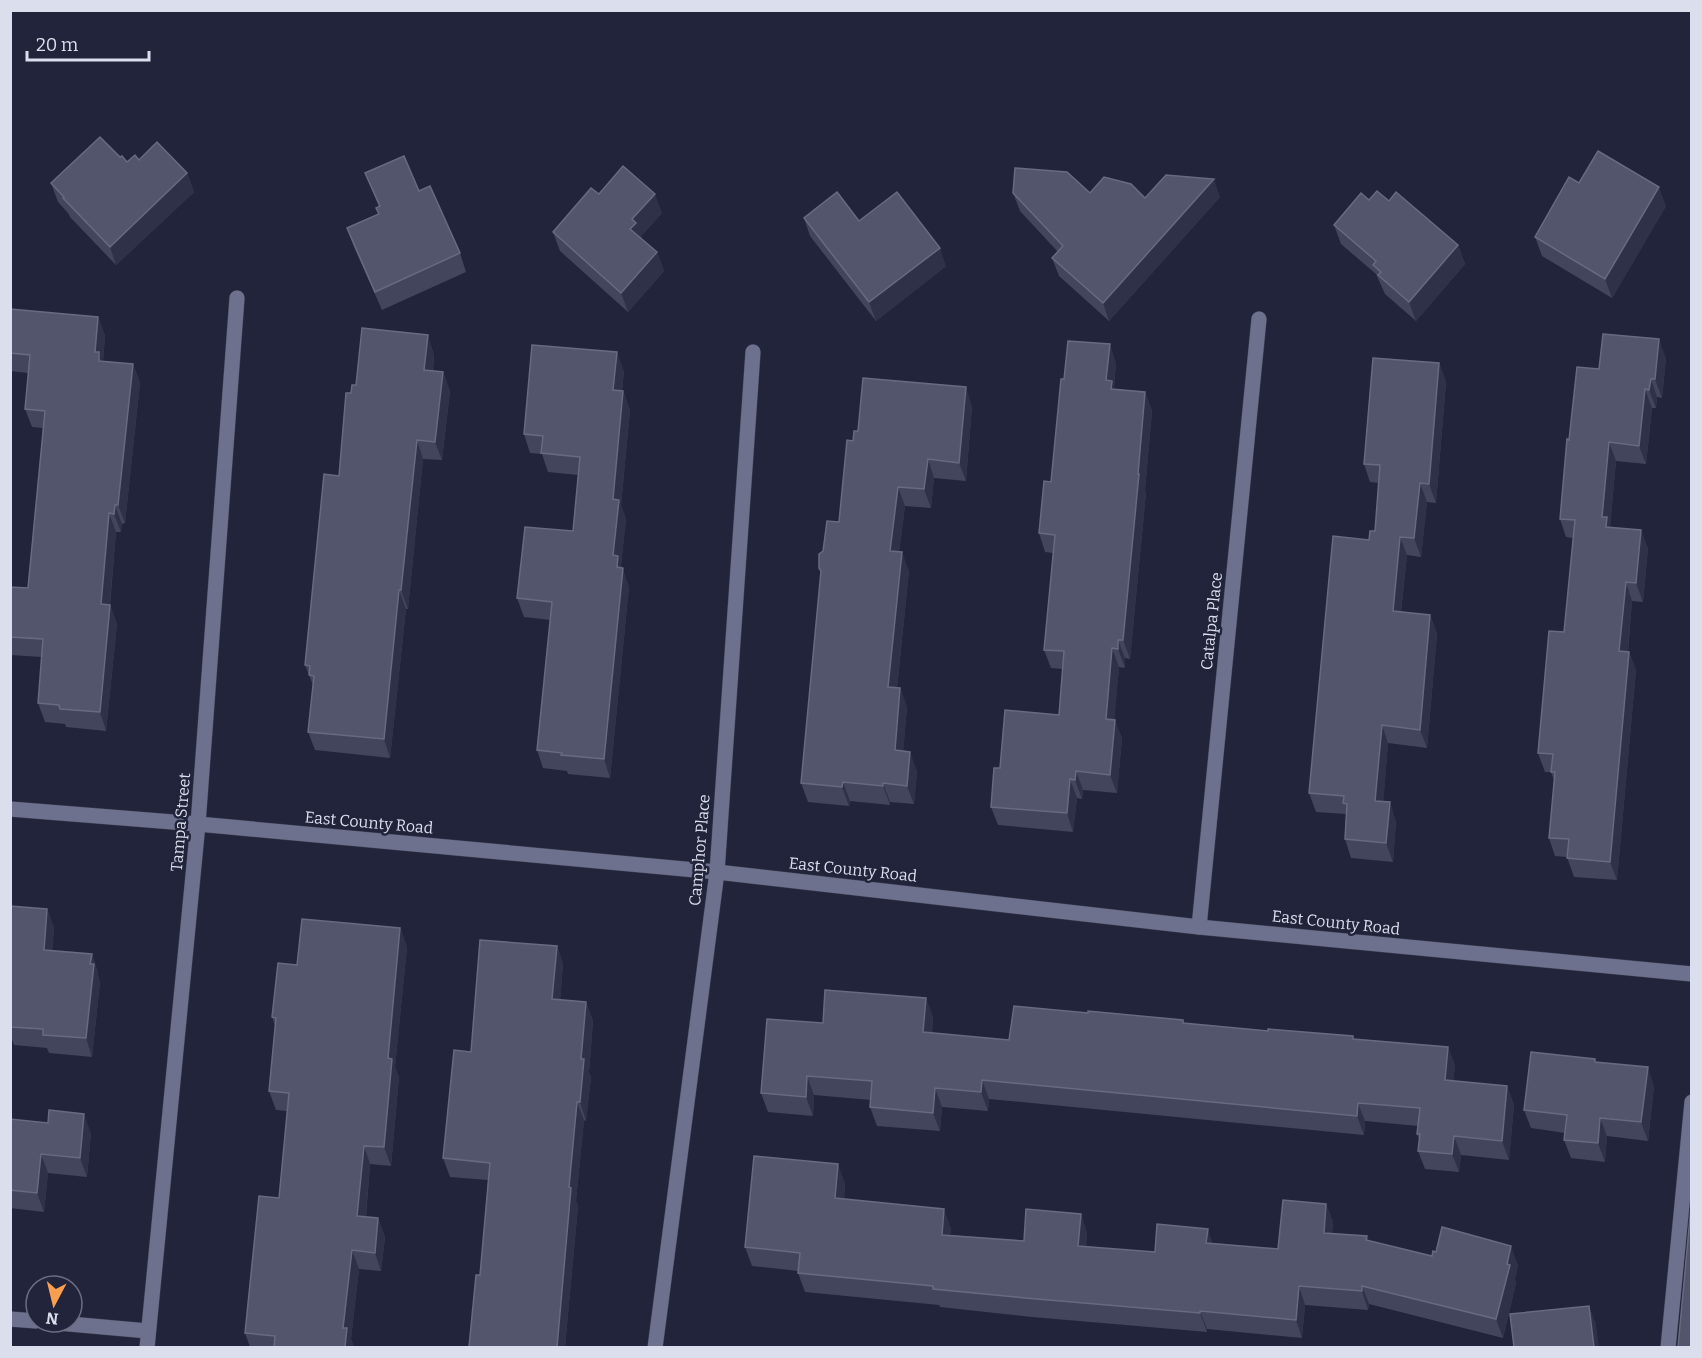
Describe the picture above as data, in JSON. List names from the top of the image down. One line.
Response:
{"streets":{"street":["Catalpa Place","Tampa Street","East County Road","Camphor Place"]},"crossings":[["Catalpa Place","East County Road"],["Tampa Street","East County Road"],["East County Road","Camphor Place"]],"scale_bar":"20 m","north":"bottom"}
